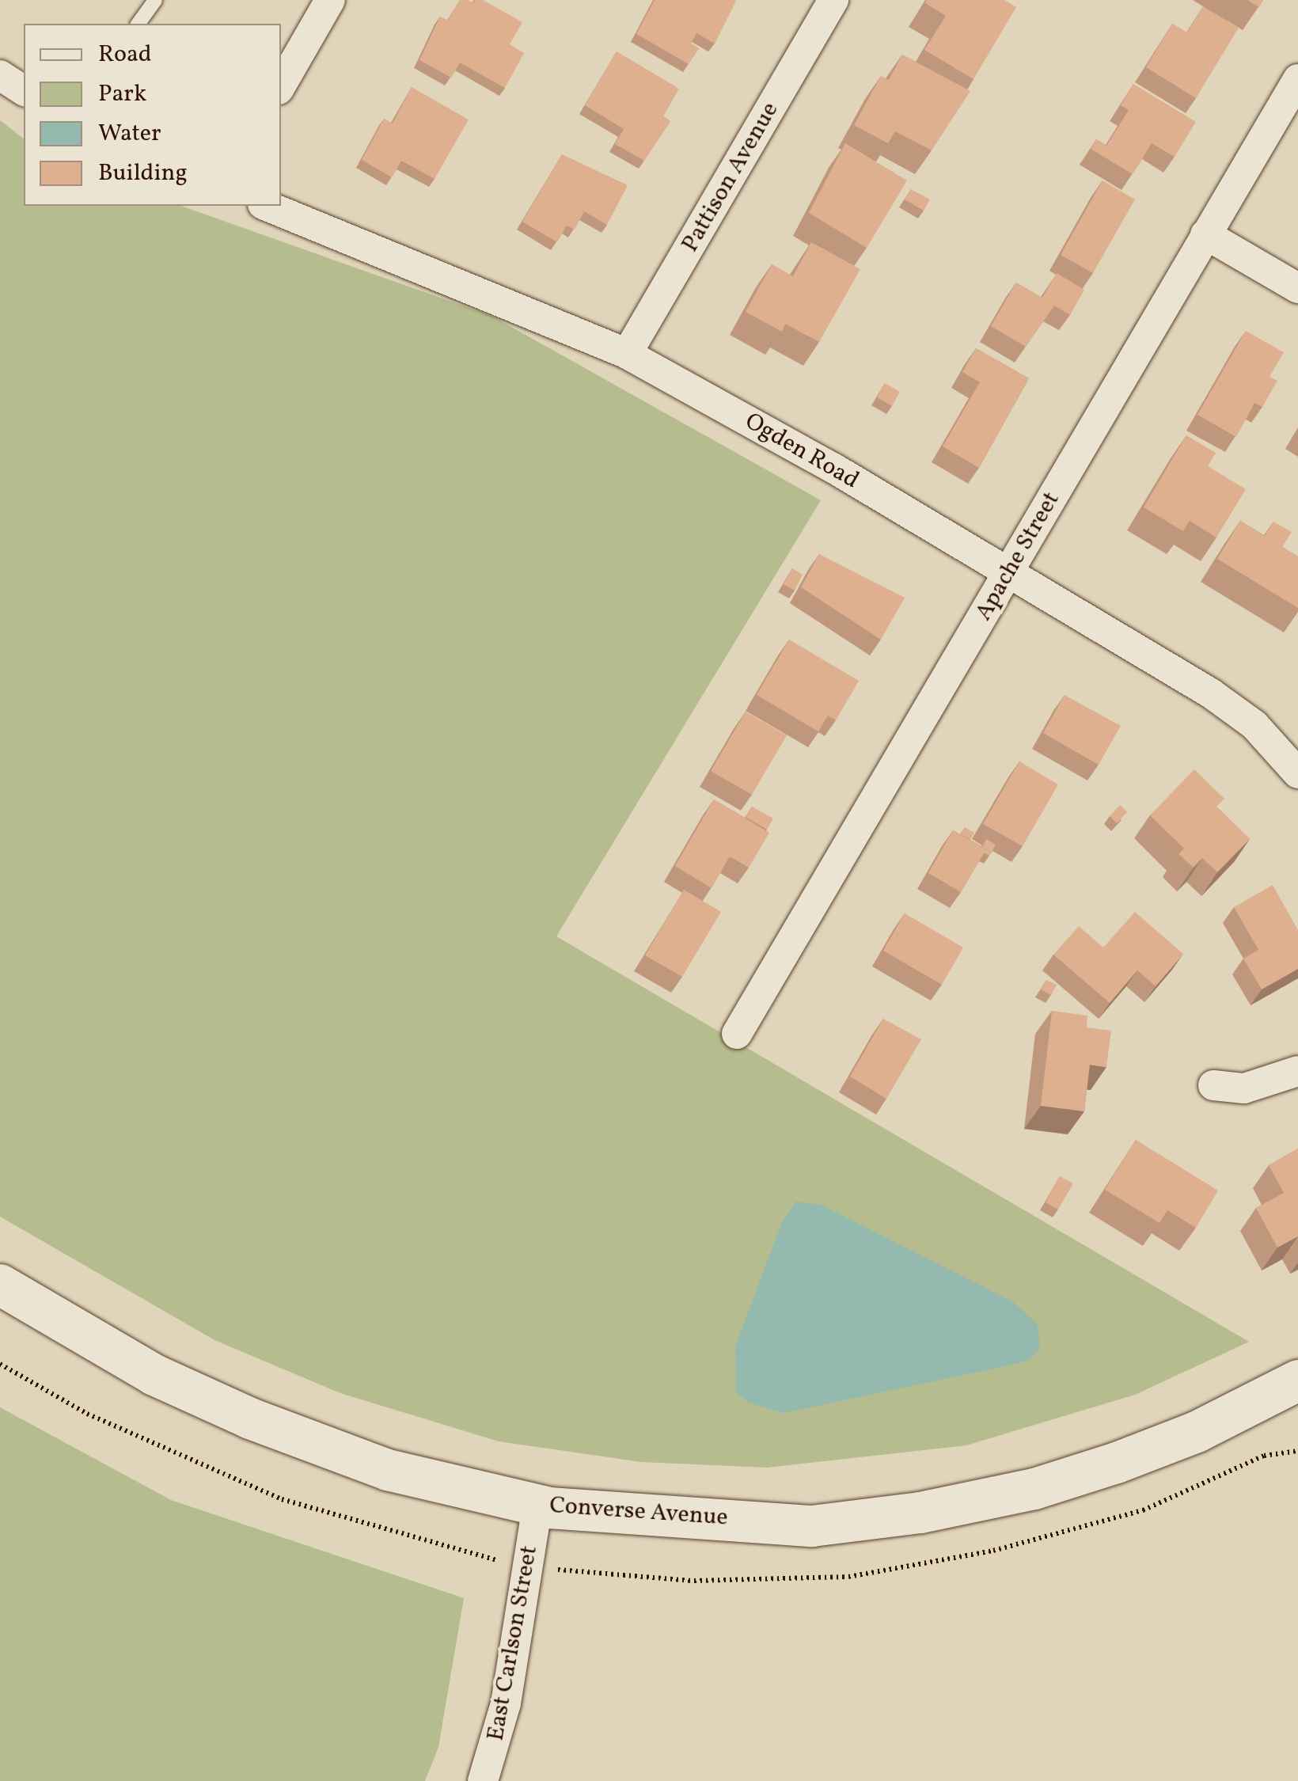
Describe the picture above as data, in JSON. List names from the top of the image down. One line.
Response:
{"streets":{"main road":["Converse Avenue"],"street":["Pattison Avenue","Ogden Road","Apache Street","East Carlson Street"]},"crossings":[["Pattison Avenue","Ogden Road"],["Ogden Road","Apache Street"],["Converse Avenue","East Carlson Street"]],"legend":["Road","Park","Water","Building"]}
